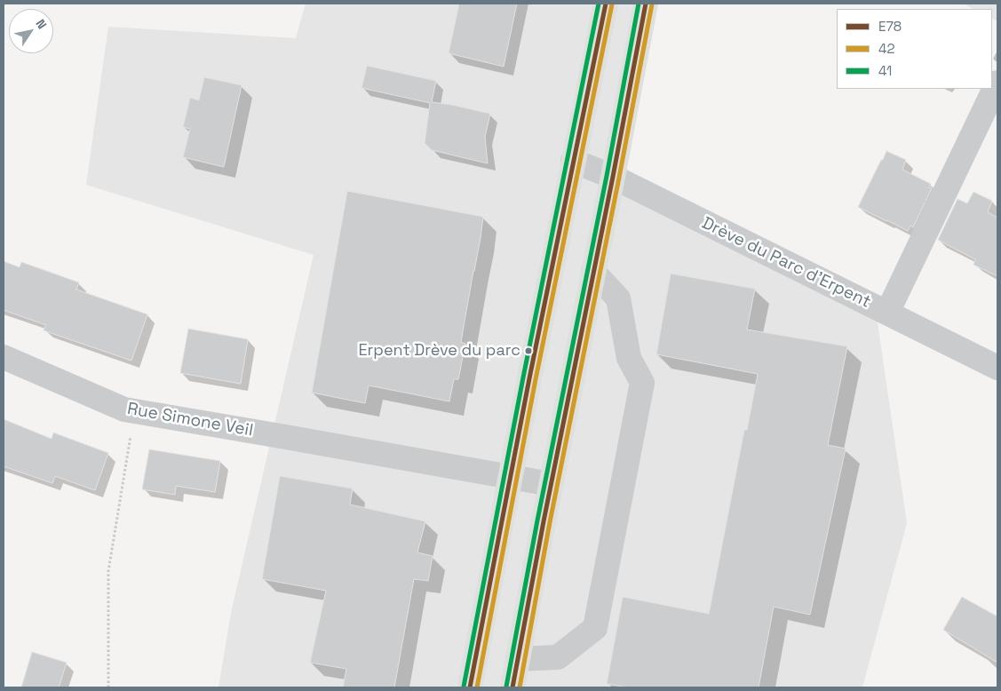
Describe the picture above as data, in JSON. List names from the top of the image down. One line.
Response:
{"streets":{"street":["Drève du Parc d'Erpent","Rue Simone Veil"]},"places":["Erpent Drève du parc"],"lines":["transit line E78","transit line 41","transit line 42"],"legend":["E78","42","41"],"north":"top right"}
